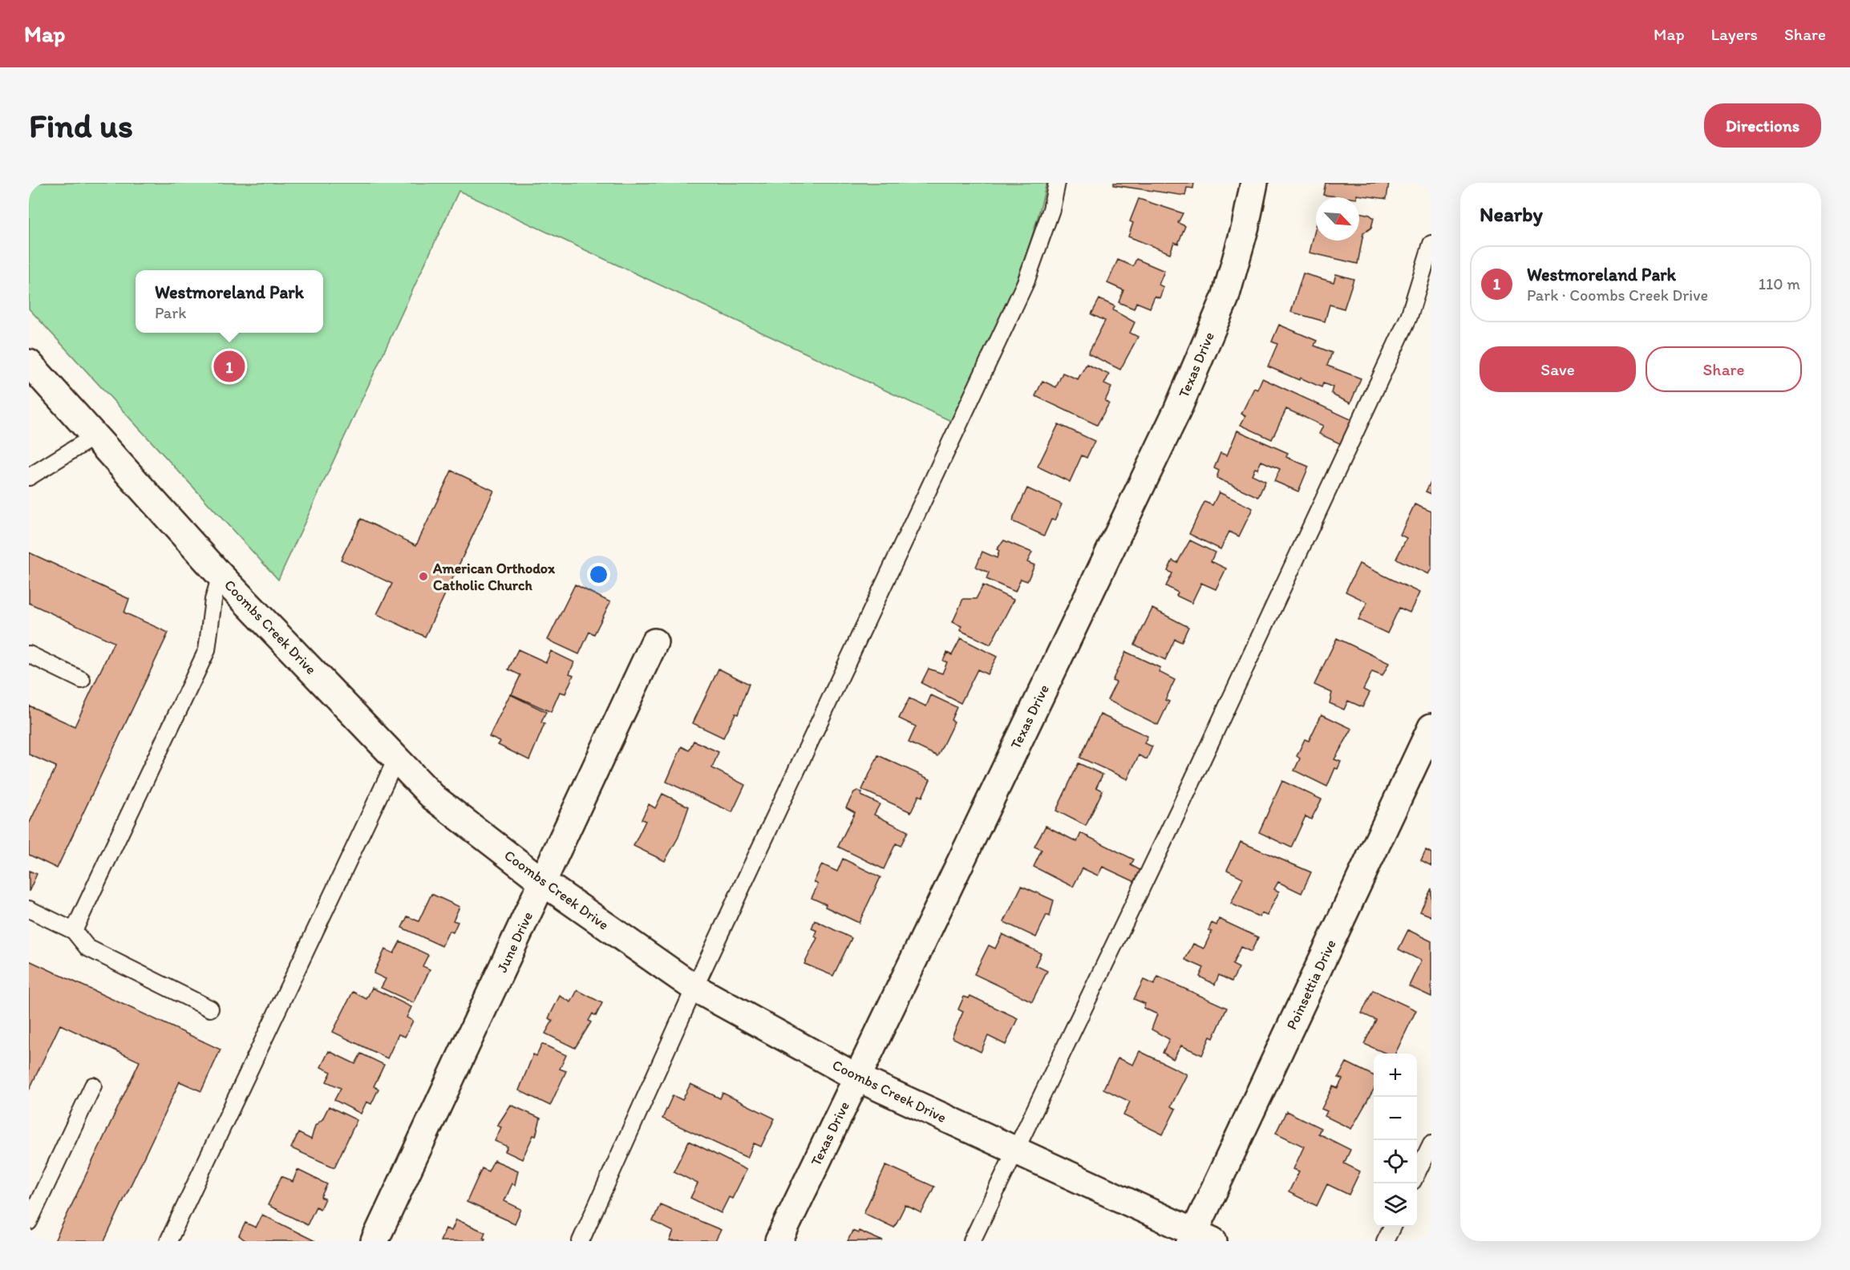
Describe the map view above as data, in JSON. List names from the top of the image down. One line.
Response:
{"streets":{"street":["Texas Drive","Coombs Creek Drive","June Drive","Poinsettia Drive"]},"crossings":[["Texas Drive","Coombs Creek Drive"],["Coombs Creek Drive","June Drive"],["Coombs Creek Drive","Poinsettia Drive"]],"places":["American Orthodox Catholic Church"],"north":"bottom right","page":{"header":"Map","nav":["Map","Layers","Share"],"buttons":["Directions",["Save","Share"]],"title":"Find us","heading":"Nearby","list":[{"mark":"1","name":"Westmoreland Park","note":"Park · Coombs Creek Drive","value":"110 m"}],"popup":["Westmoreland Park","Park"],"pins":"1","map_buttons":["+","−"]}}
